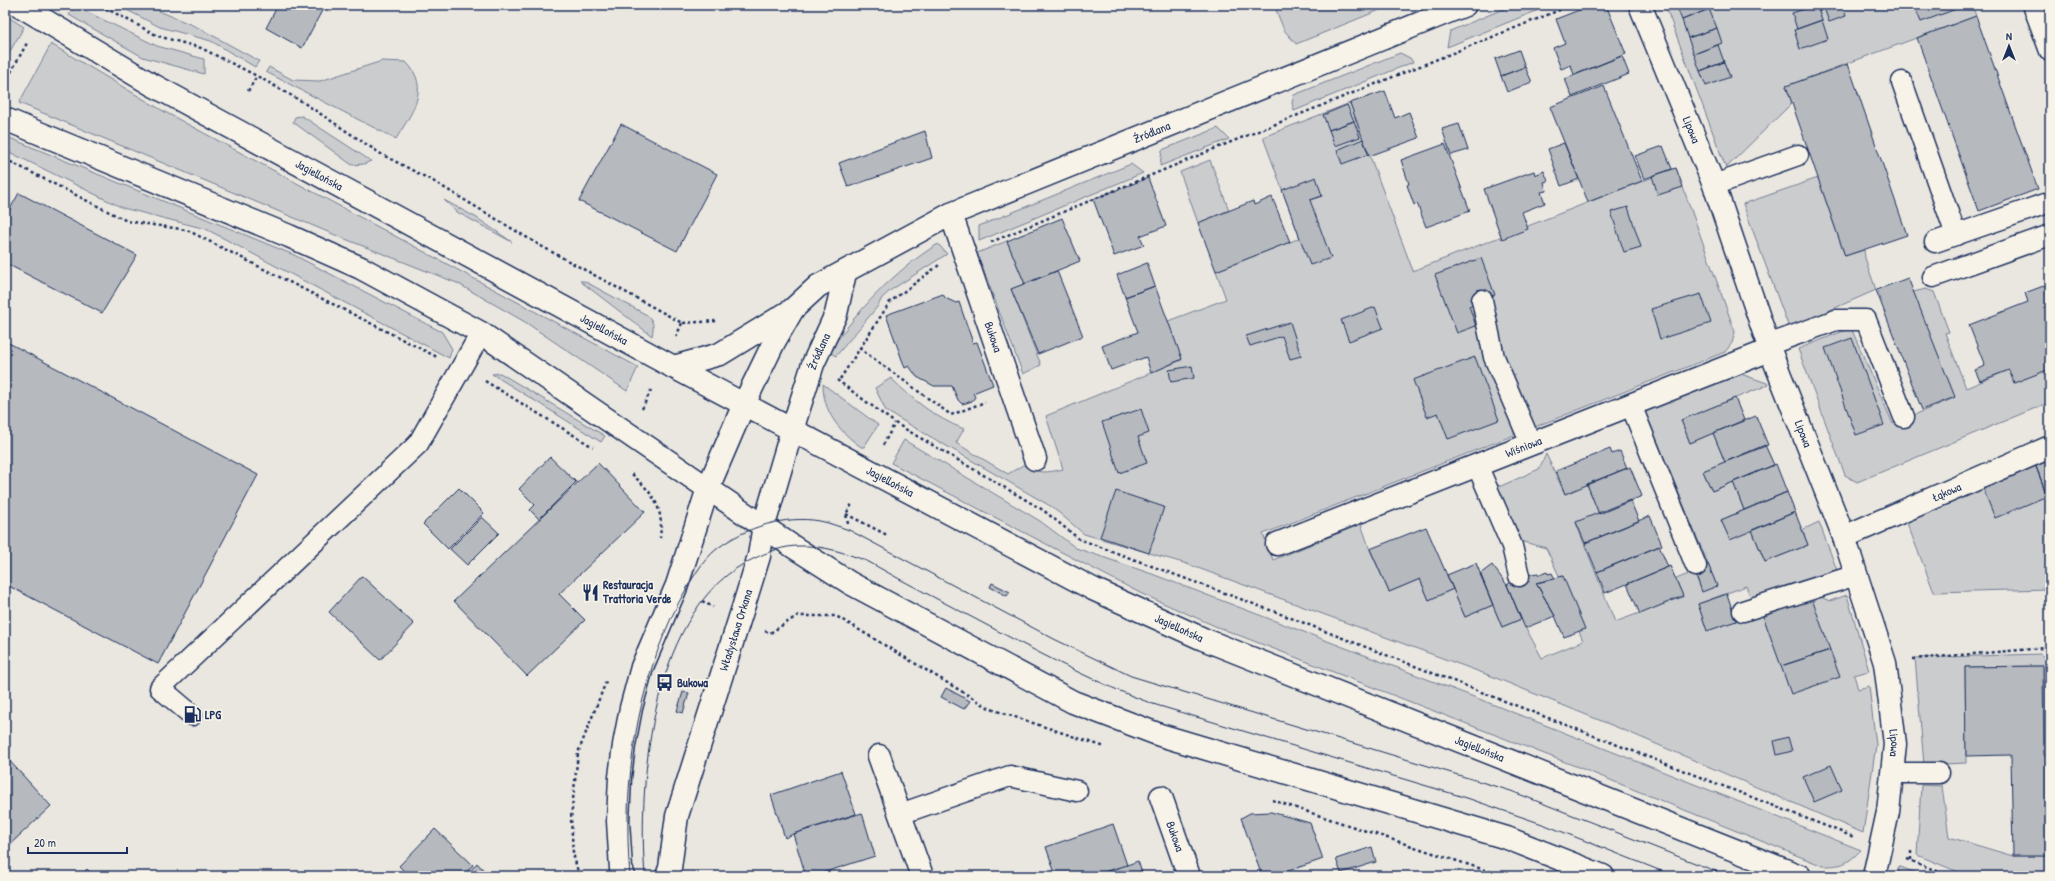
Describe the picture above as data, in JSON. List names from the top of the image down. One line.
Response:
{"streets":{"street":["Lipowa","Źródlana","Jagiellońska","Bukowa","Wiśniowa","Łąkowa","Władysława Orkana"]},"crossings":[["Lipowa","Wiśniowa"],["Lipowa","Łąkowa"],["Źródlana","Jagiellońska"],["Źródlana","Bukowa"],["Źródlana","Władysława Orkana"],["Jagiellońska","Władysława Orkana"]],"places":{"restaurant":["Restauracja Trattoria Verde"],"bus stop":["Bukowa"],"fuel station":["LPG"]},"scale_bar":"20 m","north":"top"}
